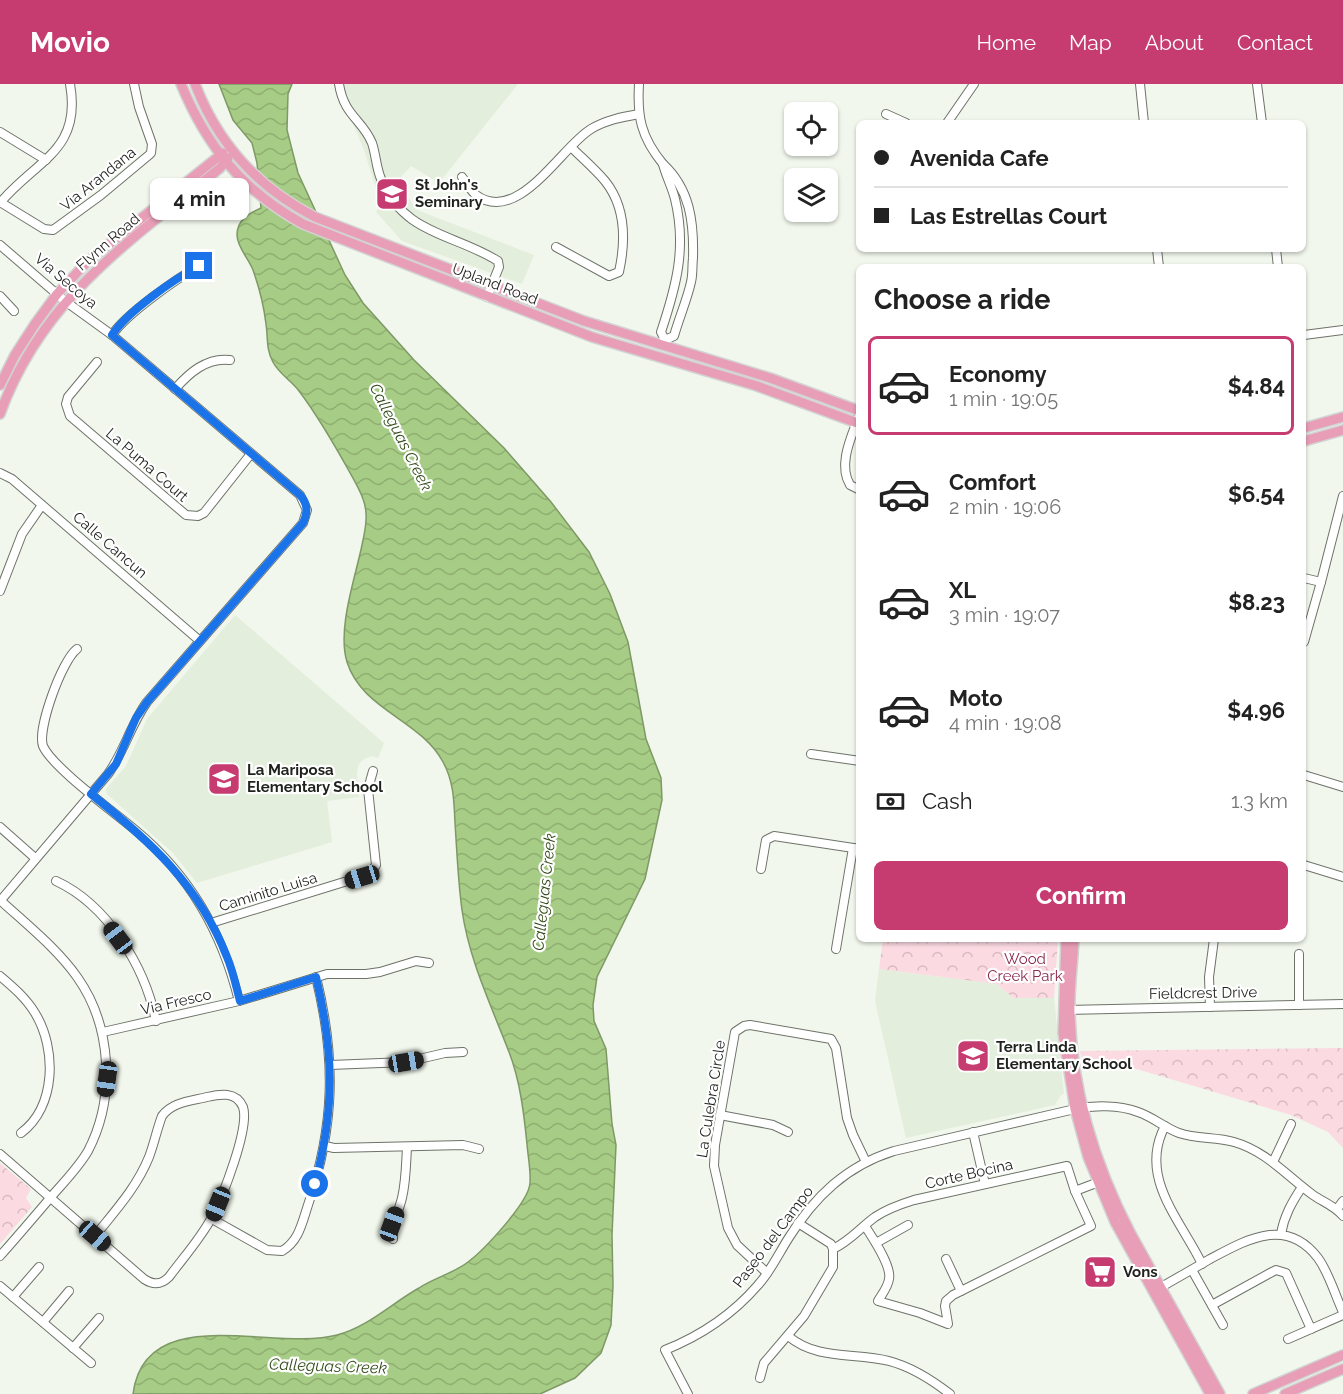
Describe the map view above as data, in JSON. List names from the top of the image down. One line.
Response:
{"streets":{"main road":["Flynn Road","Upland Road"],"street":["Via Arandana","Via Secoya","La Puma Court","Calle Cancun","Caminito Luisa","Fieldcrest Drive","Via Fresco","La Culebra Circle","Corte Bocina","Paseo del Campo"]},"crossings":[["Flynn Road","Via Secoya"],["Flynn Road","Upland Road"],["Via Secoya","La Puma Court"],["Via Secoya","Calle Cancun"],["La Culebra Circle","Paseo del Campo"]],"water":["Calleguas Creek"],"parks":["Wood Creek Park"],"places":{"school or university":["St John's Seminary","La Mariposa Elementary School","Terra Linda Elementary School"],"supermarket":["Vons"]},"page":{"header":"Movio","nav":["Home","Map","About","Contact"],"banner":["Avenida Cafe","Las Estrellas Court"],"bubble":"4 min","heading":"Choose a ride","list":[{"name":"Economy","note":"1 min · 19:05","value":"$4.84"},{"name":"Comfort","note":"2 min · 19:06","value":"$6.54"},{"name":"XL","note":"3 min · 19:07","value":"$8.23"},{"name":"Moto","note":"4 min · 19:08","value":"$4.96"}],"pay":["Cash","1.3 km"],"buttons":"Confirm"}}
